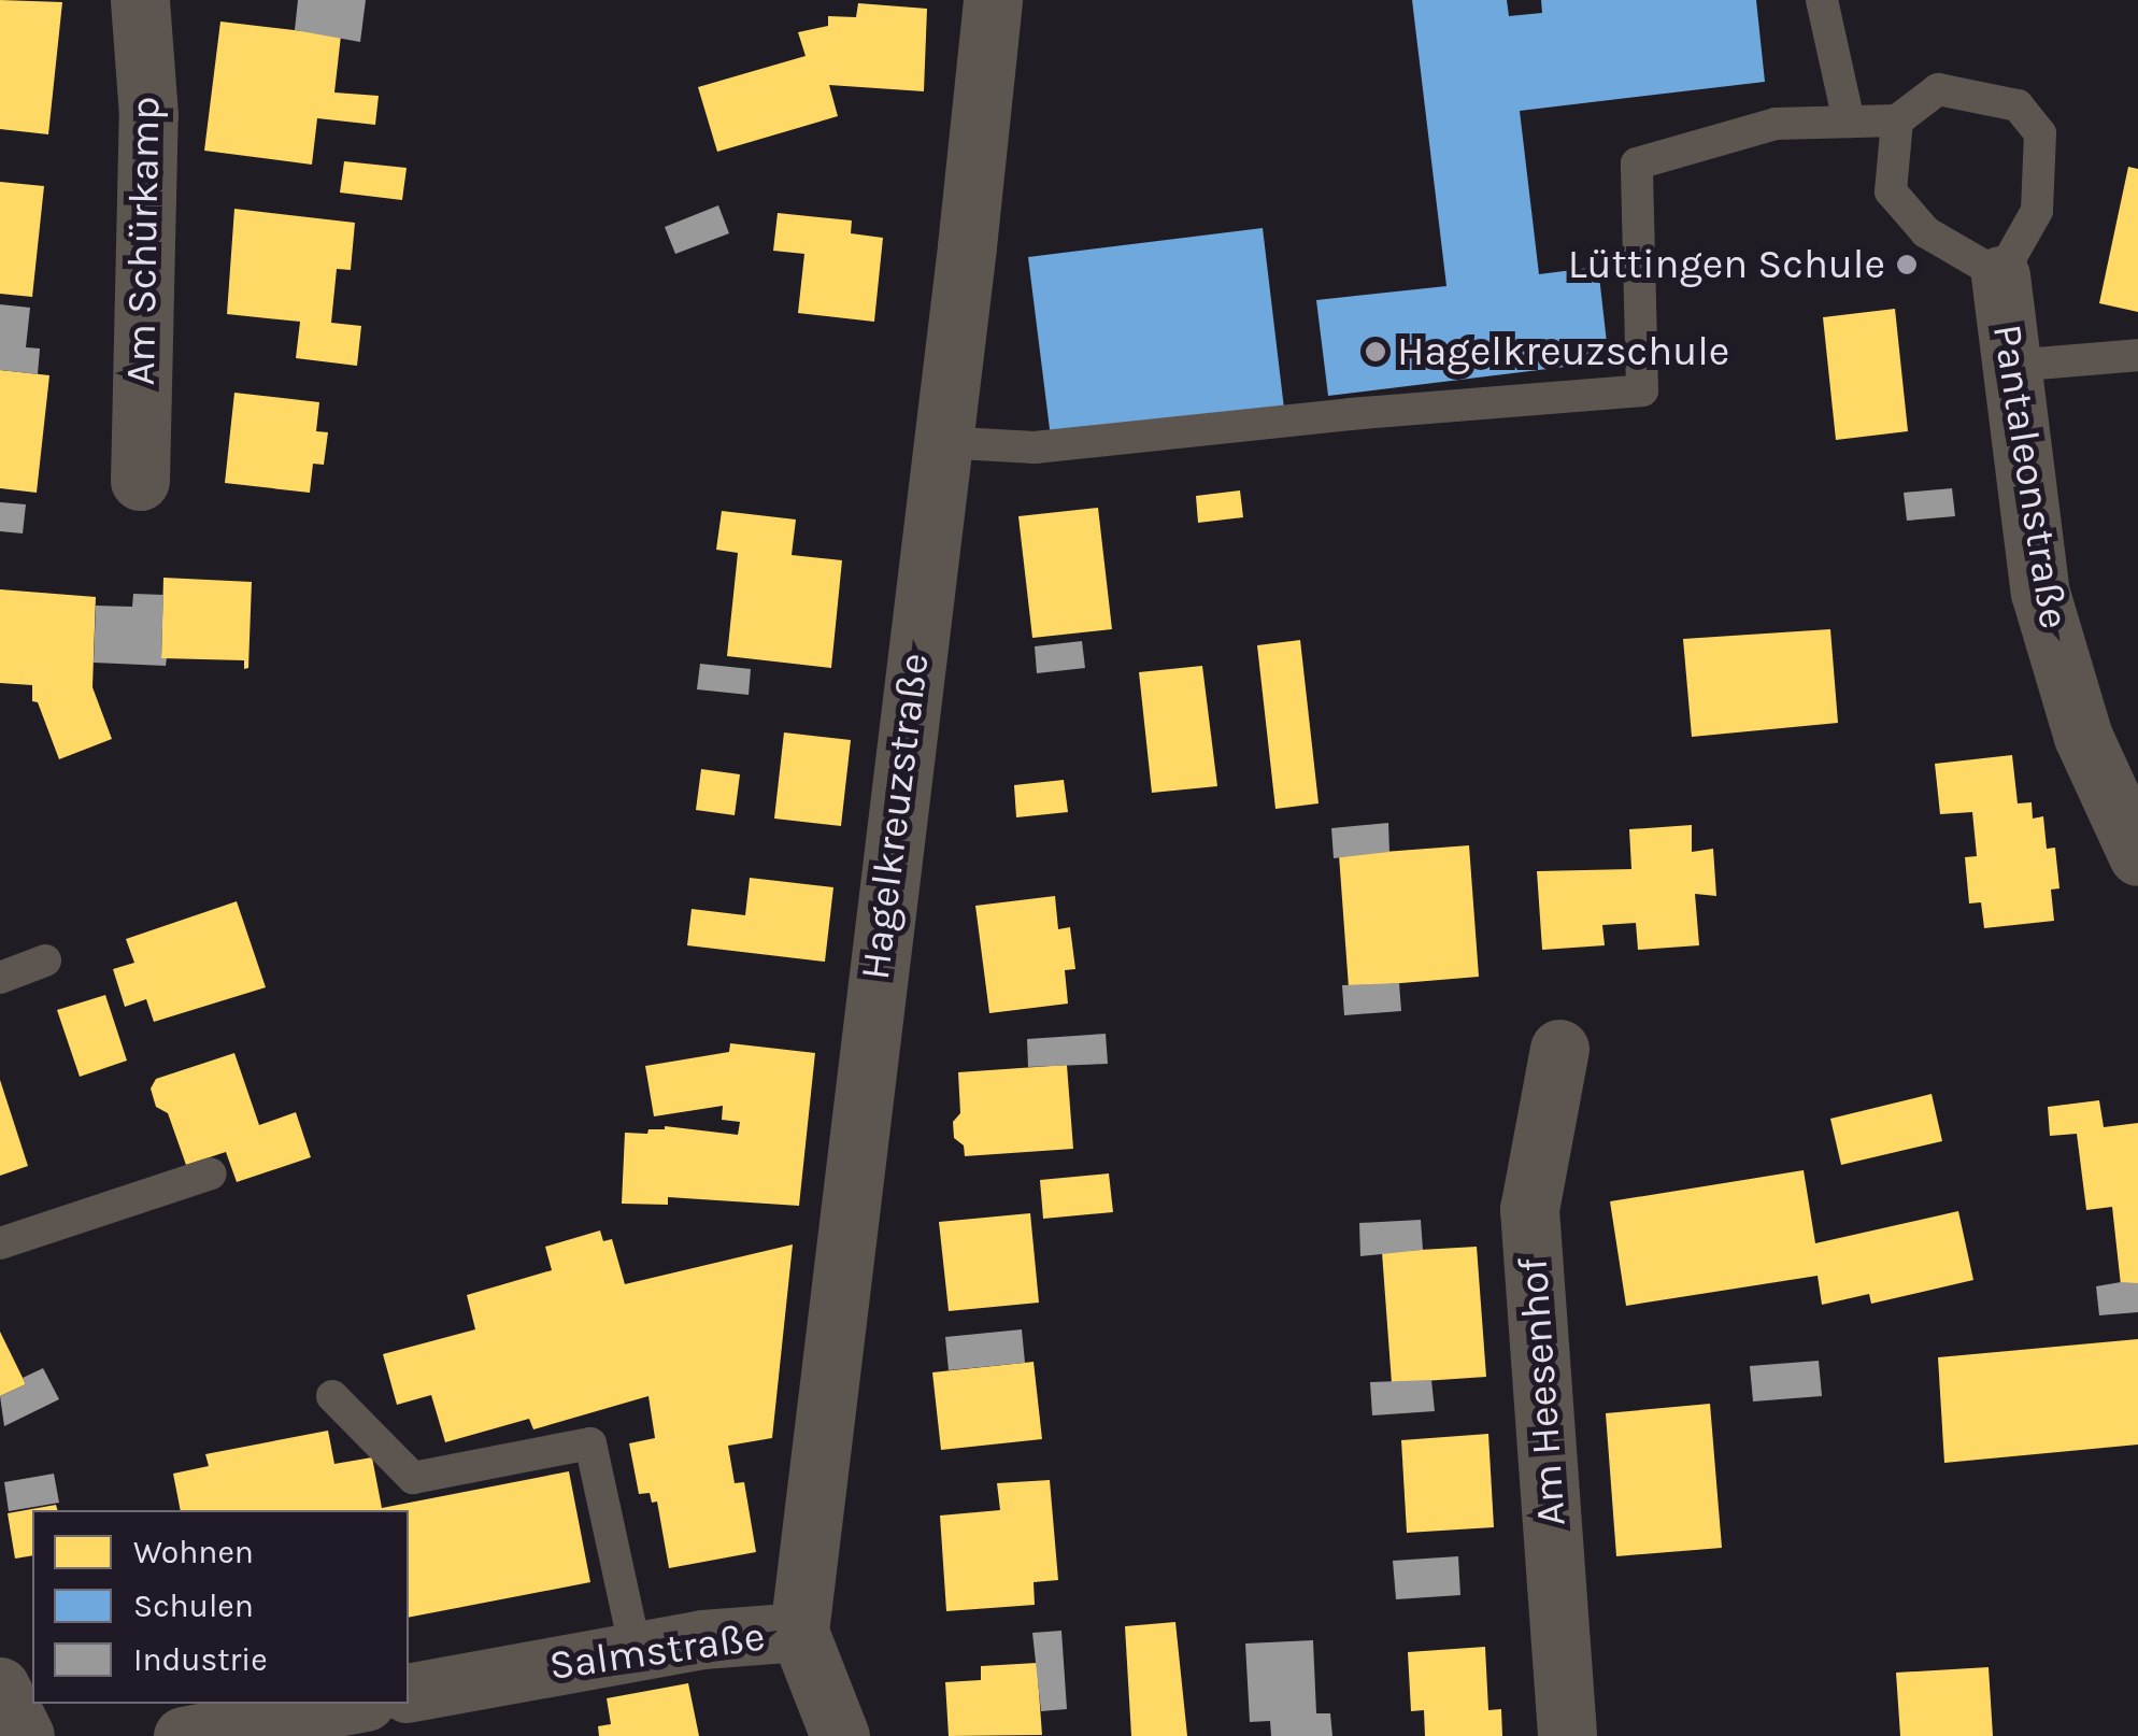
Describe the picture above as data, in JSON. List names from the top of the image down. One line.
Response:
{"streets":{"street":["Am Schürkamp","Pantaleonstraße","Hagelkreuzstraße","Am Heesenhof","Salmstraße"]},"crossings":[["Hagelkreuzstraße","Salmstraße"]],"places":["Lüttingen Schule","Hagelkreuzschule"],"legend":["Wohnen","Schulen","Industrie"]}
